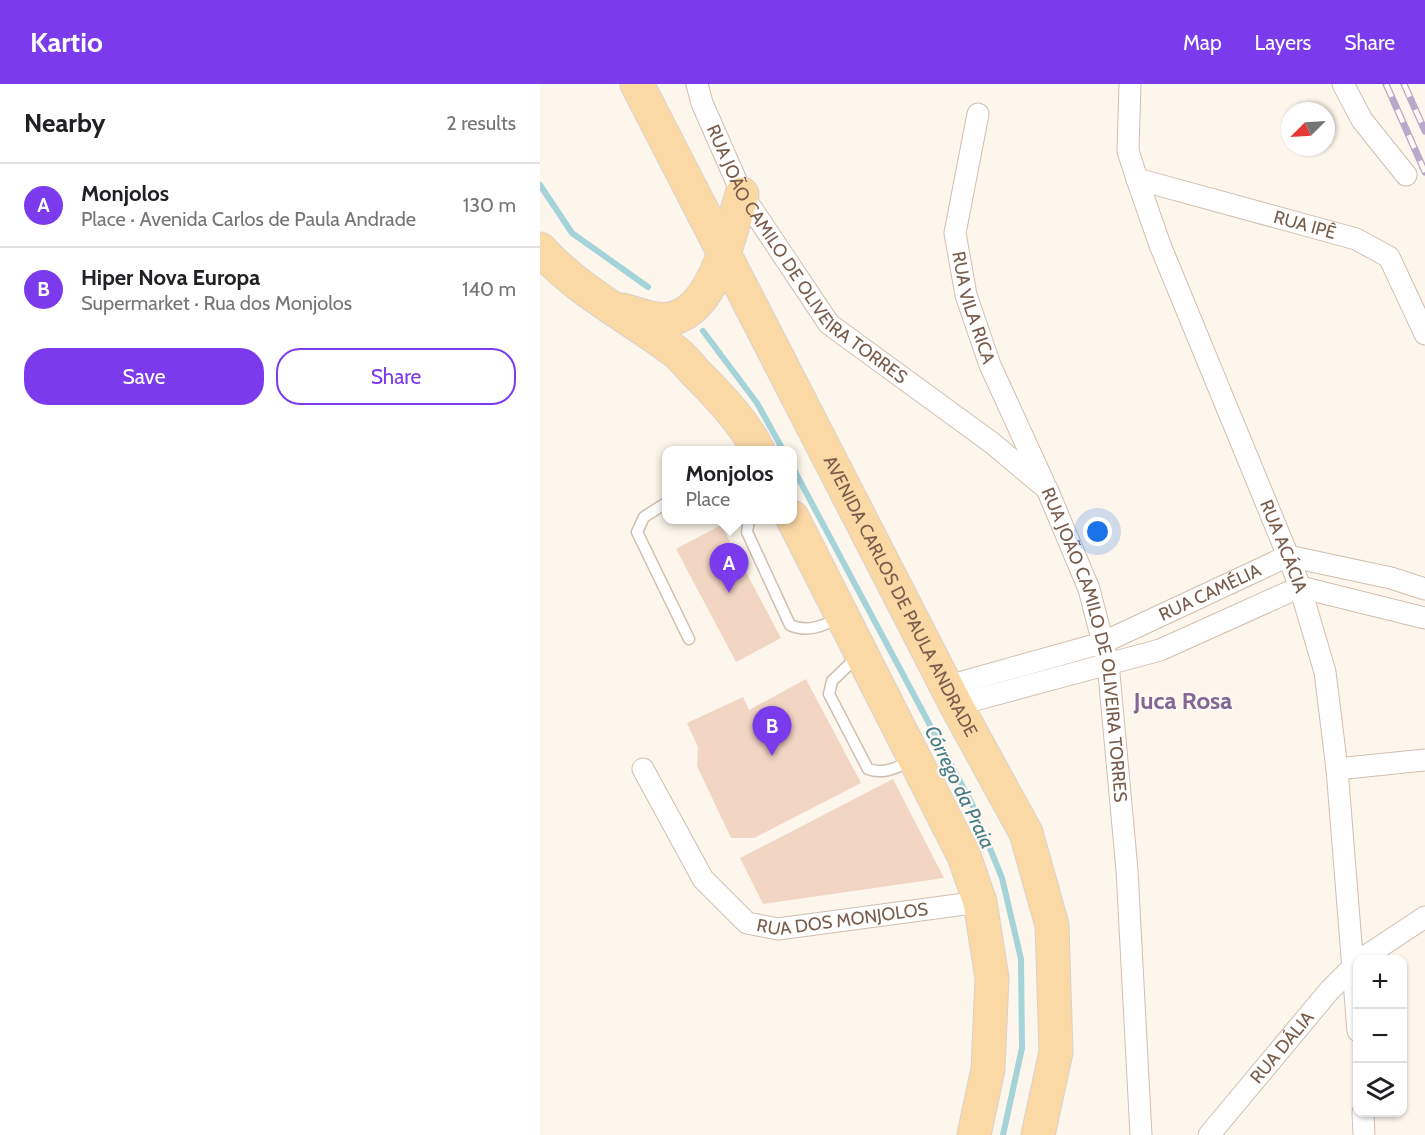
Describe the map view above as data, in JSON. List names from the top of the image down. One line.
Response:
{"streets":{"main road":["AVENIDA CARLOS DE PAULA ANDRADE"],"street":["RUA IPÊ","RUA JOÃO CAMILO DE OLIVEIRA TORRES","RUA VILA RICA","RUA ACÁCIA","RUA CAMÉLIA","RUA DOS MONJOLOS","RUA DÁLIA"]},"crossings":[["RUA IPÊ","RUA ACÁCIA"],["RUA JOÃO CAMILO DE OLIVEIRA TORRES","RUA VILA RICA"],["RUA JOÃO CAMILO DE OLIVEIRA TORRES","RUA CAMÉLIA"],["RUA ACÁCIA","RUA CAMÉLIA"]],"districts":["Juca Rosa"],"water":["Córrego da Praia"],"north":"bottom left","page":{"header":"Kartio","nav":["Map","Layers","Share"],"heading":["Nearby","2 results"],"list":[{"mark":"A","name":"Monjolos","note":"Place · Avenida Carlos de Paula Andrade","value":"130 m"},{"mark":"B","name":"Hiper Nova Europa","note":"Supermarket · Rua dos Monjolos","value":"140 m"}],"buttons":["Save","Share"],"popup":["Monjolos","Place"],"pins":["A","B"],"map_buttons":["+","−"]}}
